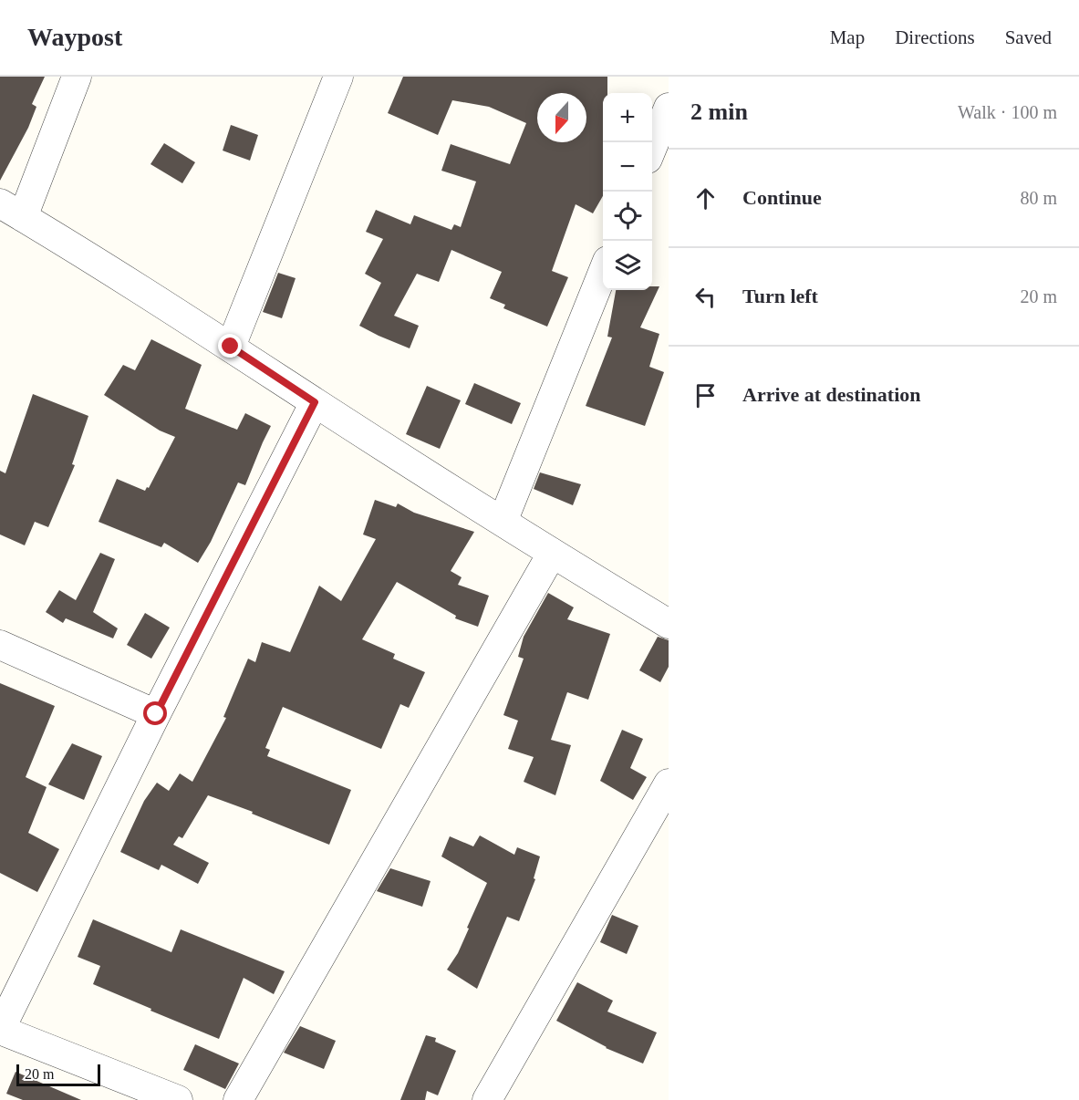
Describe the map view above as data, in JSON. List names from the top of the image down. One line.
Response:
{"scale_bar":"20 m","north":"bottom","page":{"header":"Waypost","nav":["Map","Directions","Saved"],"heading":["2 min","Walk · 100 m"],"map_buttons":["+","−"],"list":[["Continue","80 m"],["Turn left","20 m"],"Arrive at destination"],"scale":"20 m"}}
